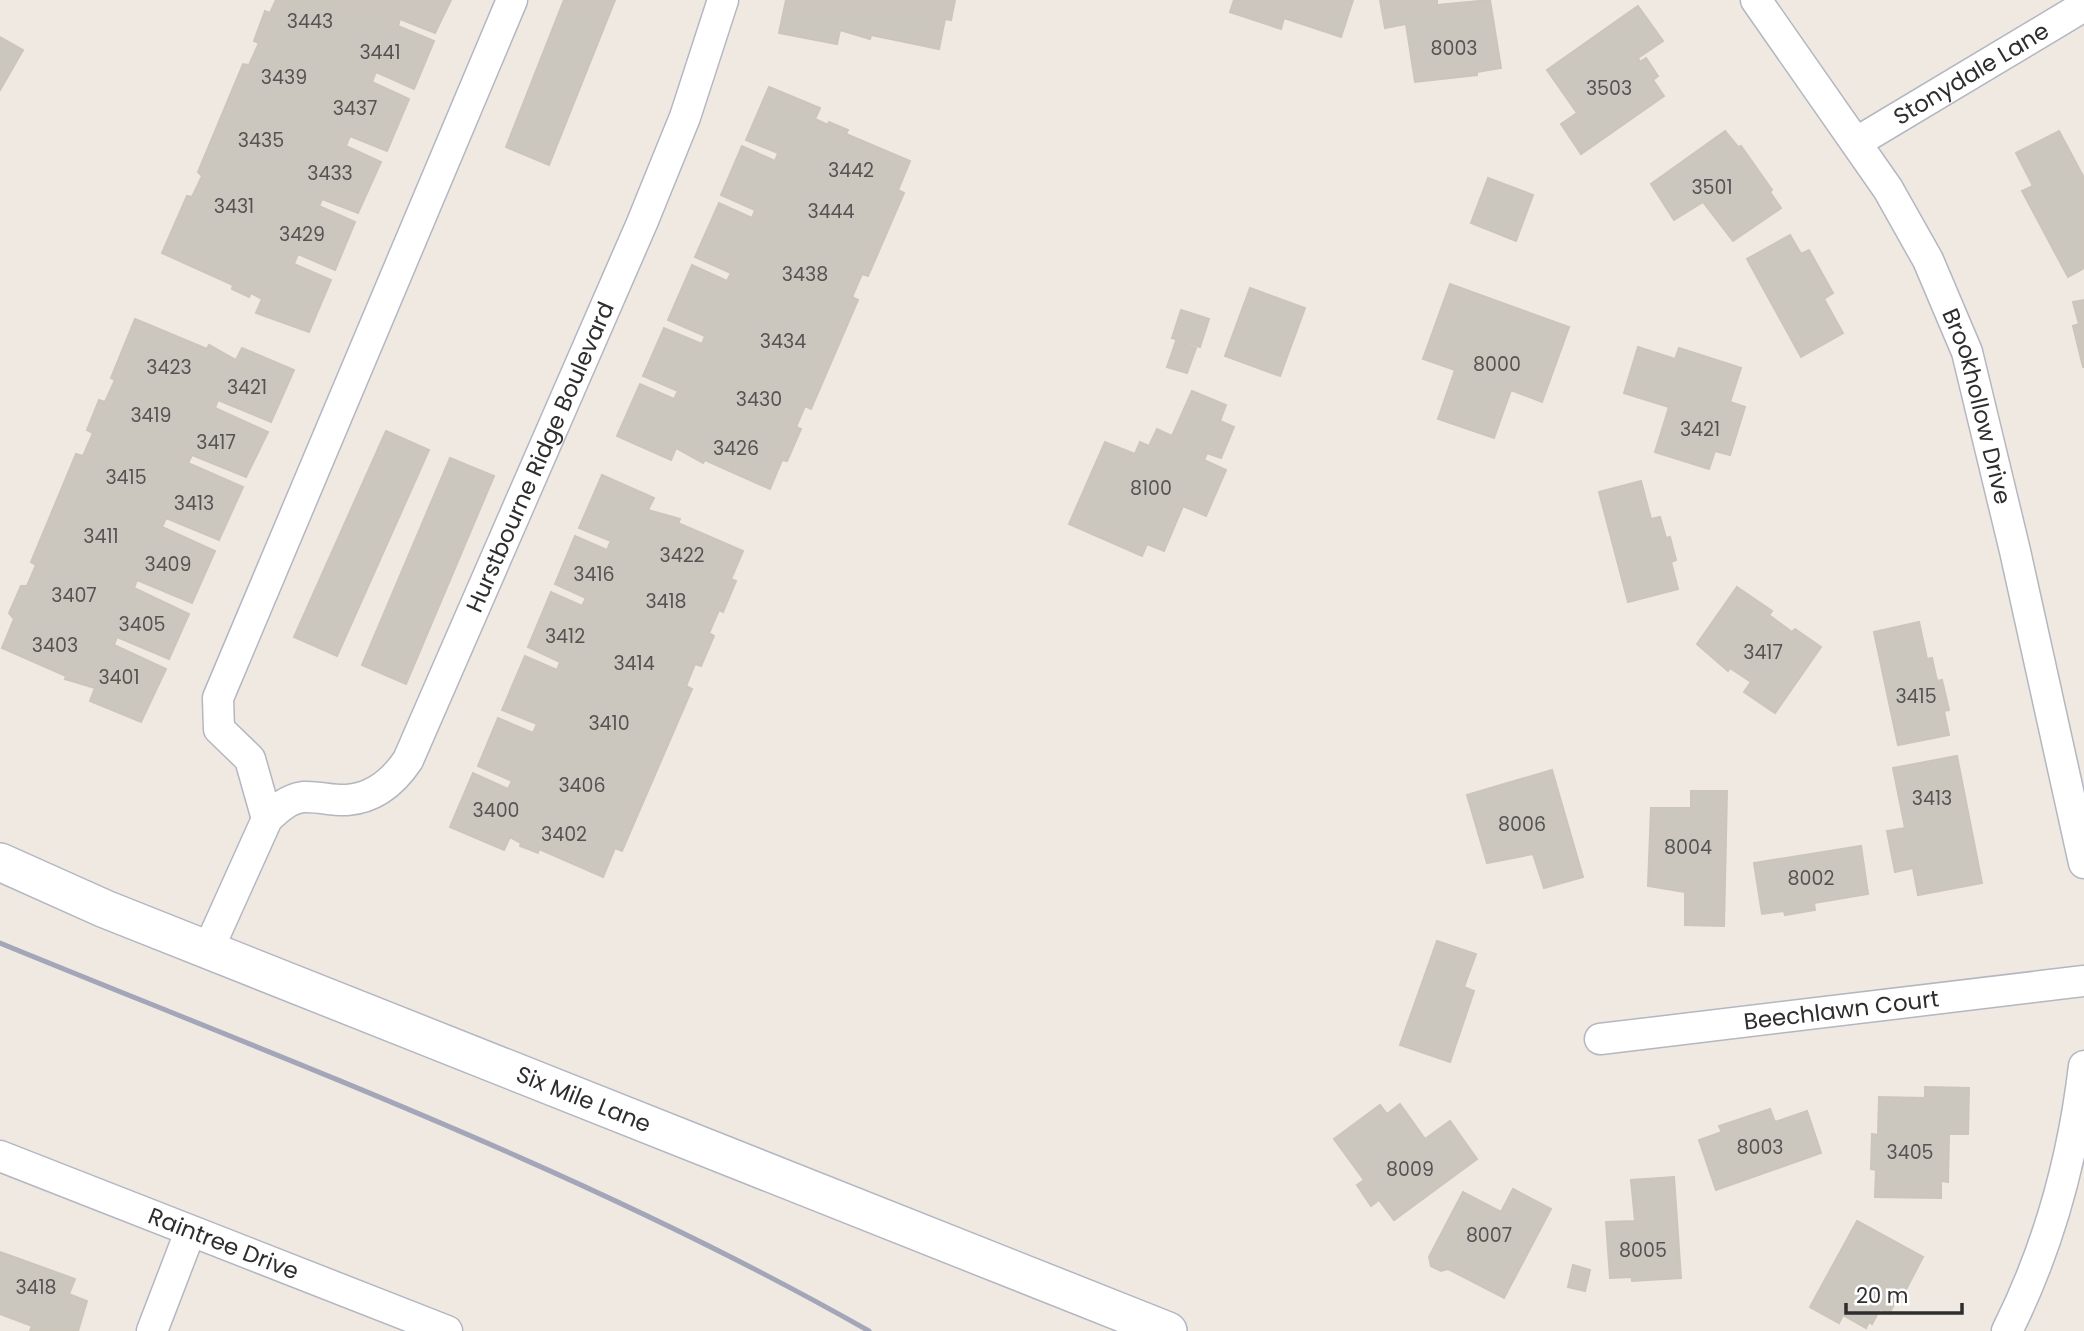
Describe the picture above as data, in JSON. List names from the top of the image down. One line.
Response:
{"streets":{"street":["Stonydale Lane","Brookhollow Drive","Hurstbourne Ridge Boulevard","Beechlawn Court","Six Mile Lane","Raintree Drive"]},"crossings":[["Stonydale Lane","Brookhollow Drive"]],"house_numbers":["3443","8003","3441","3439","3503","3437","3435","3442","3433","3501","3431","3444","3429","3438","3434","8000","3423","3421","3430","3419","3421","3417","3426","3415","8100","3413","3411","3422","3409","3416","3407","3418","3405","3412","3403","3417","3414","3401","3415","3410","3406","3413","3400","8006","3402","8004","8002","8003","3405","8009","8007","8005","3418"],"scale_bar":"20 m"}
